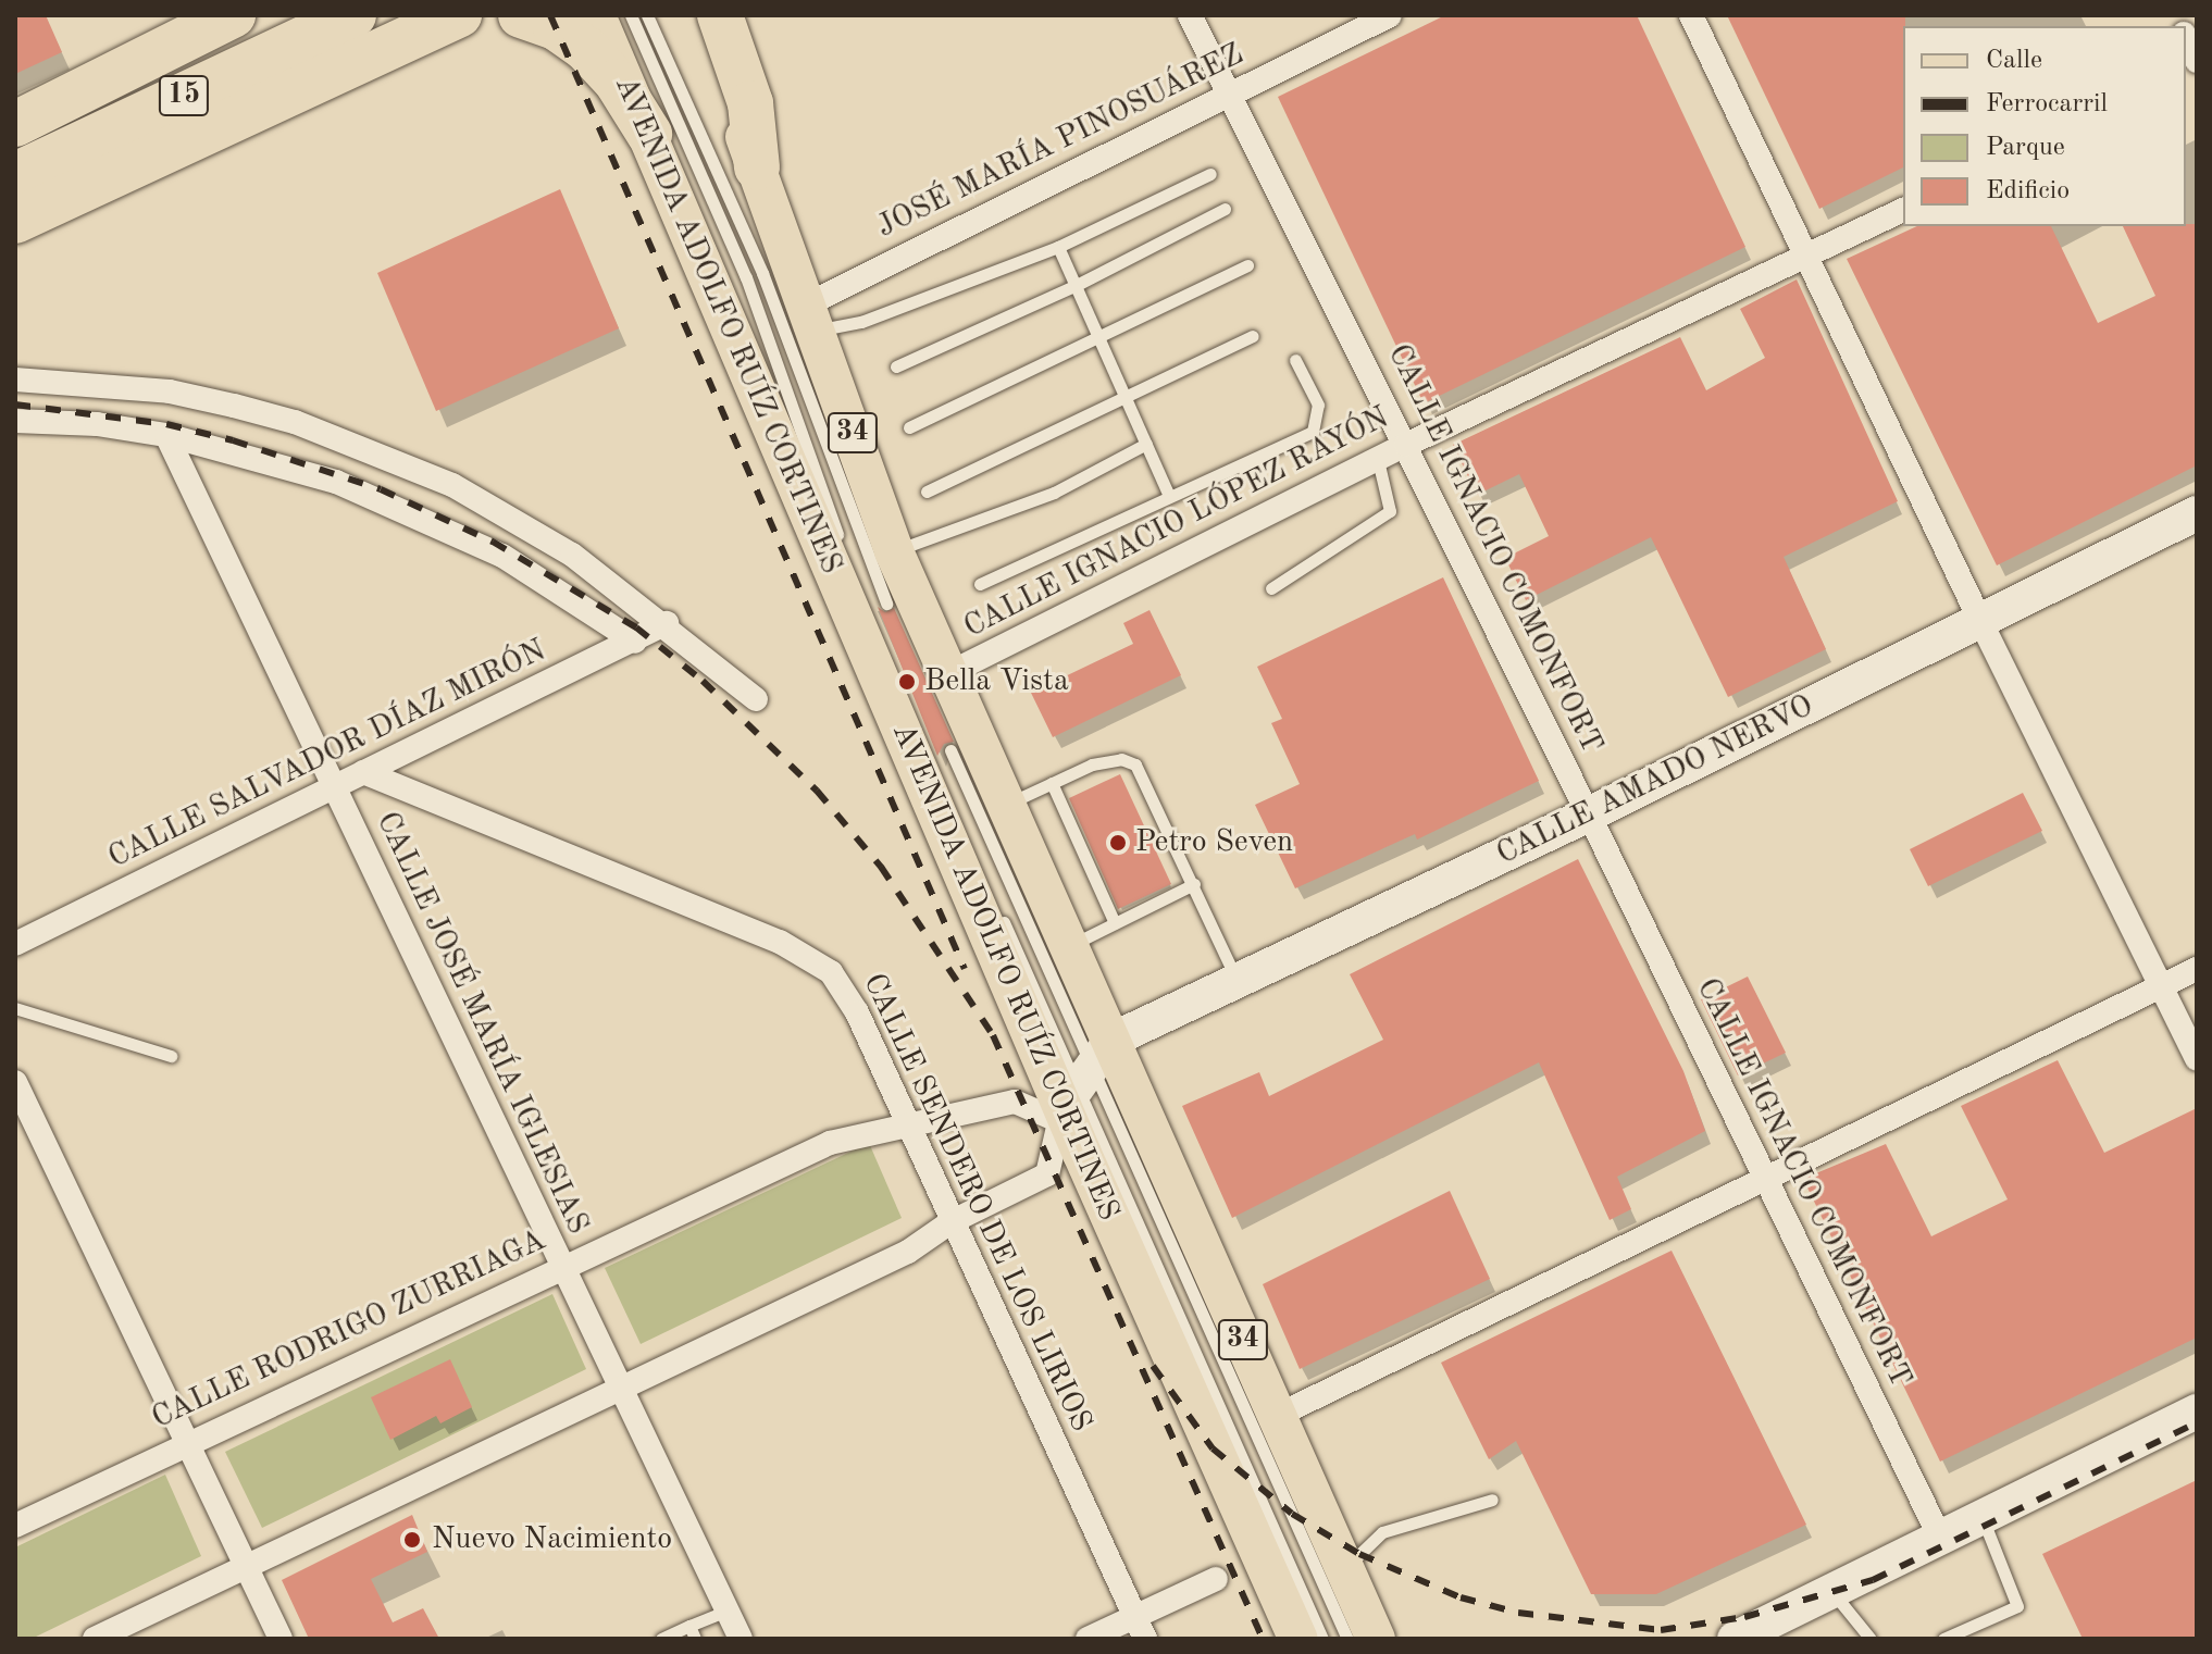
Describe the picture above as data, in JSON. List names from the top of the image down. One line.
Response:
{"streets":{"highway":["15"],"main road":["AVENIDA ADOLFO RUÍZ CORTINES","34"],"street":["JOSÉ MARÍA PINOSUÁREZ","CALLE IGNACIO LÓPEZ RAYÓN","CALLE IGNACIO COMONFORT","CALLE SALVADOR DÍAZ MIRÓN","CALLE AMADO NERVO","CALLE JOSÉ MARÍA IGLESIAS","CALLE SENDERO DE LOS LIRIOS","CALLE RODRIGO ZURRIAGA"]},"crossings":[["JOSÉ MARÍA PINOSUÁREZ","AVENIDA ADOLFO RUÍZ CORTINES"],["JOSÉ MARÍA PINOSUÁREZ","CALLE IGNACIO COMONFORT"],["AVENIDA ADOLFO RUÍZ CORTINES","CALLE IGNACIO LÓPEZ RAYÓN"],["AVENIDA ADOLFO RUÍZ CORTINES","CALLE AMADO NERVO"],["AVENIDA ADOLFO RUÍZ CORTINES","CALLE RODRIGO ZURRIAGA"],["CALLE IGNACIO LÓPEZ RAYÓN","CALLE IGNACIO COMONFORT"],["CALLE IGNACIO COMONFORT","CALLE AMADO NERVO"],["CALLE SALVADOR DÍAZ MIRÓN","CALLE JOSÉ MARÍA IGLESIAS"],["CALLE SALVADOR DÍAZ MIRÓN","CALLE SENDERO DE LOS LIRIOS"],["CALLE AMADO NERVO","CALLE RODRIGO ZURRIAGA"],["CALLE JOSÉ MARÍA IGLESIAS","CALLE RODRIGO ZURRIAGA"],["CALLE SENDERO DE LOS LIRIOS","CALLE RODRIGO ZURRIAGA"]],"places":["Bella Vista","Petro Seven","Nuevo Nacimiento"],"legend":["Calle","Ferrocarril","Parque","Edificio"]}
